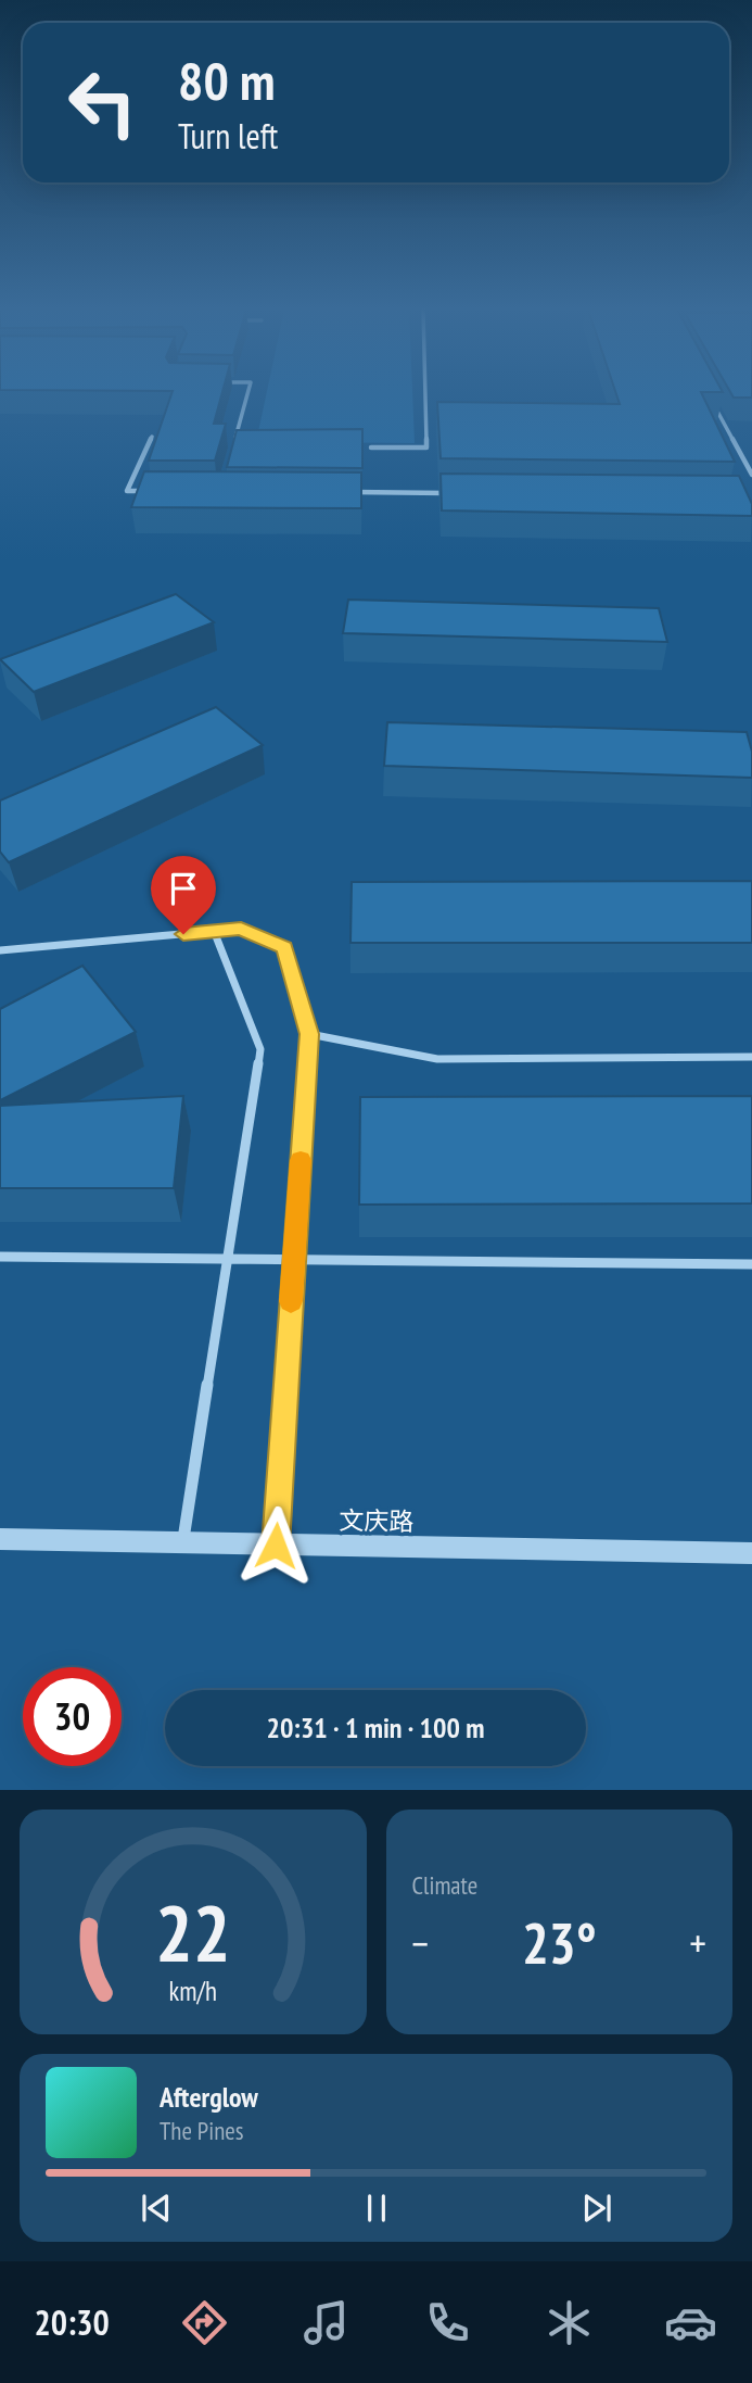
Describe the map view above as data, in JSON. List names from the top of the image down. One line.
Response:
{"streets":{"street":["文庆路"]},"page":{"turn":["80 m","Turn left"],"limit":"30","trip":"20:31 · 1 min · 100 m","tile":"Climate","heat":["−","23°","+"],"song":["Afterglow","The Pines"],"tabs":"20:30","gauge":["22","km/h"]}}
